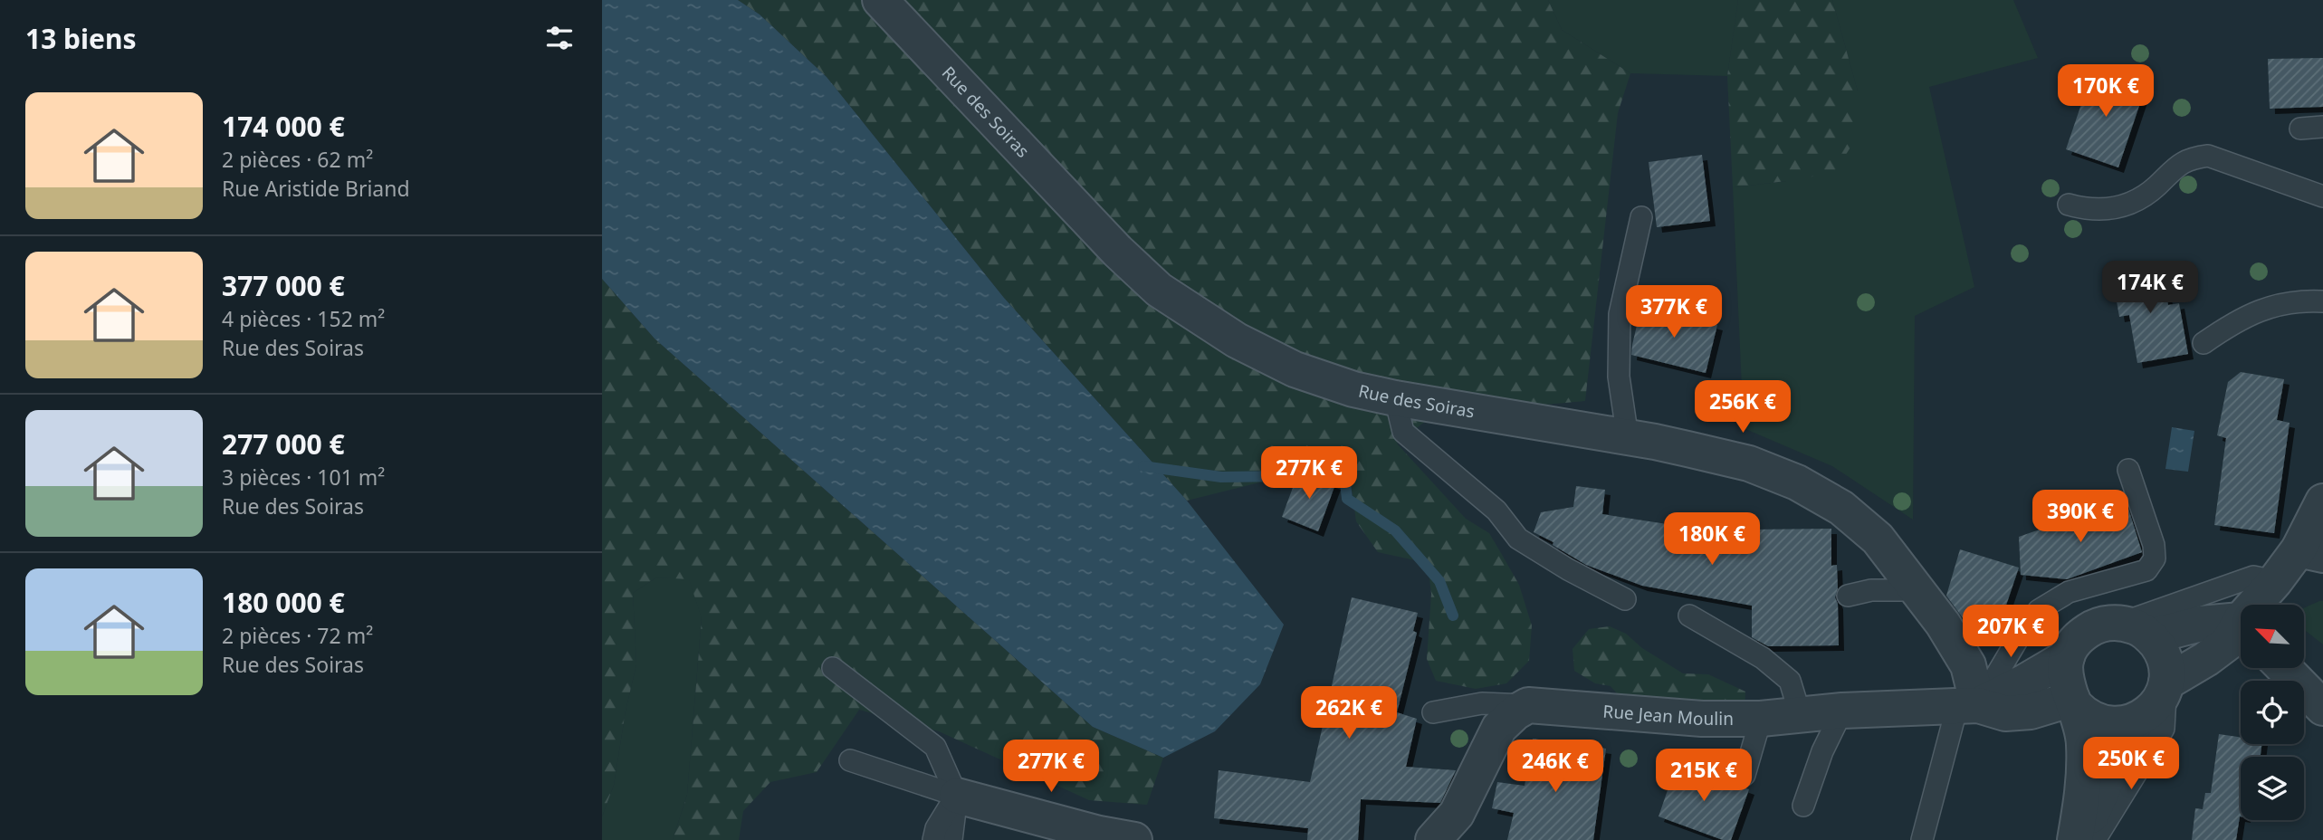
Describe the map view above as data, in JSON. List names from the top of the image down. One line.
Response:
{"streets":{"street":["Rue des Soiras","Rue Jean Moulin"]},"crossings":[["Rue des Soiras","Rue Jean Moulin"]],"north":"top left","page":{"heading":"13 biens","price":["170K €","174K €","377K €","256K €","277K €","390K €","180K €","207K €","262K €","250K €","277K €","246K €","215K €"],"list":[{"name":"174 000 €","note":"2 pièces · 62 m² · Rue Aristide Briand"},{"name":"377 000 €","note":"4 pièces · 152 m² · Rue des Soiras"},{"name":"277 000 €","note":"3 pièces · 101 m² · Rue des Soiras"},{"name":"180 000 €","note":"2 pièces · 72 m² · Rue des Soiras"}]}}
